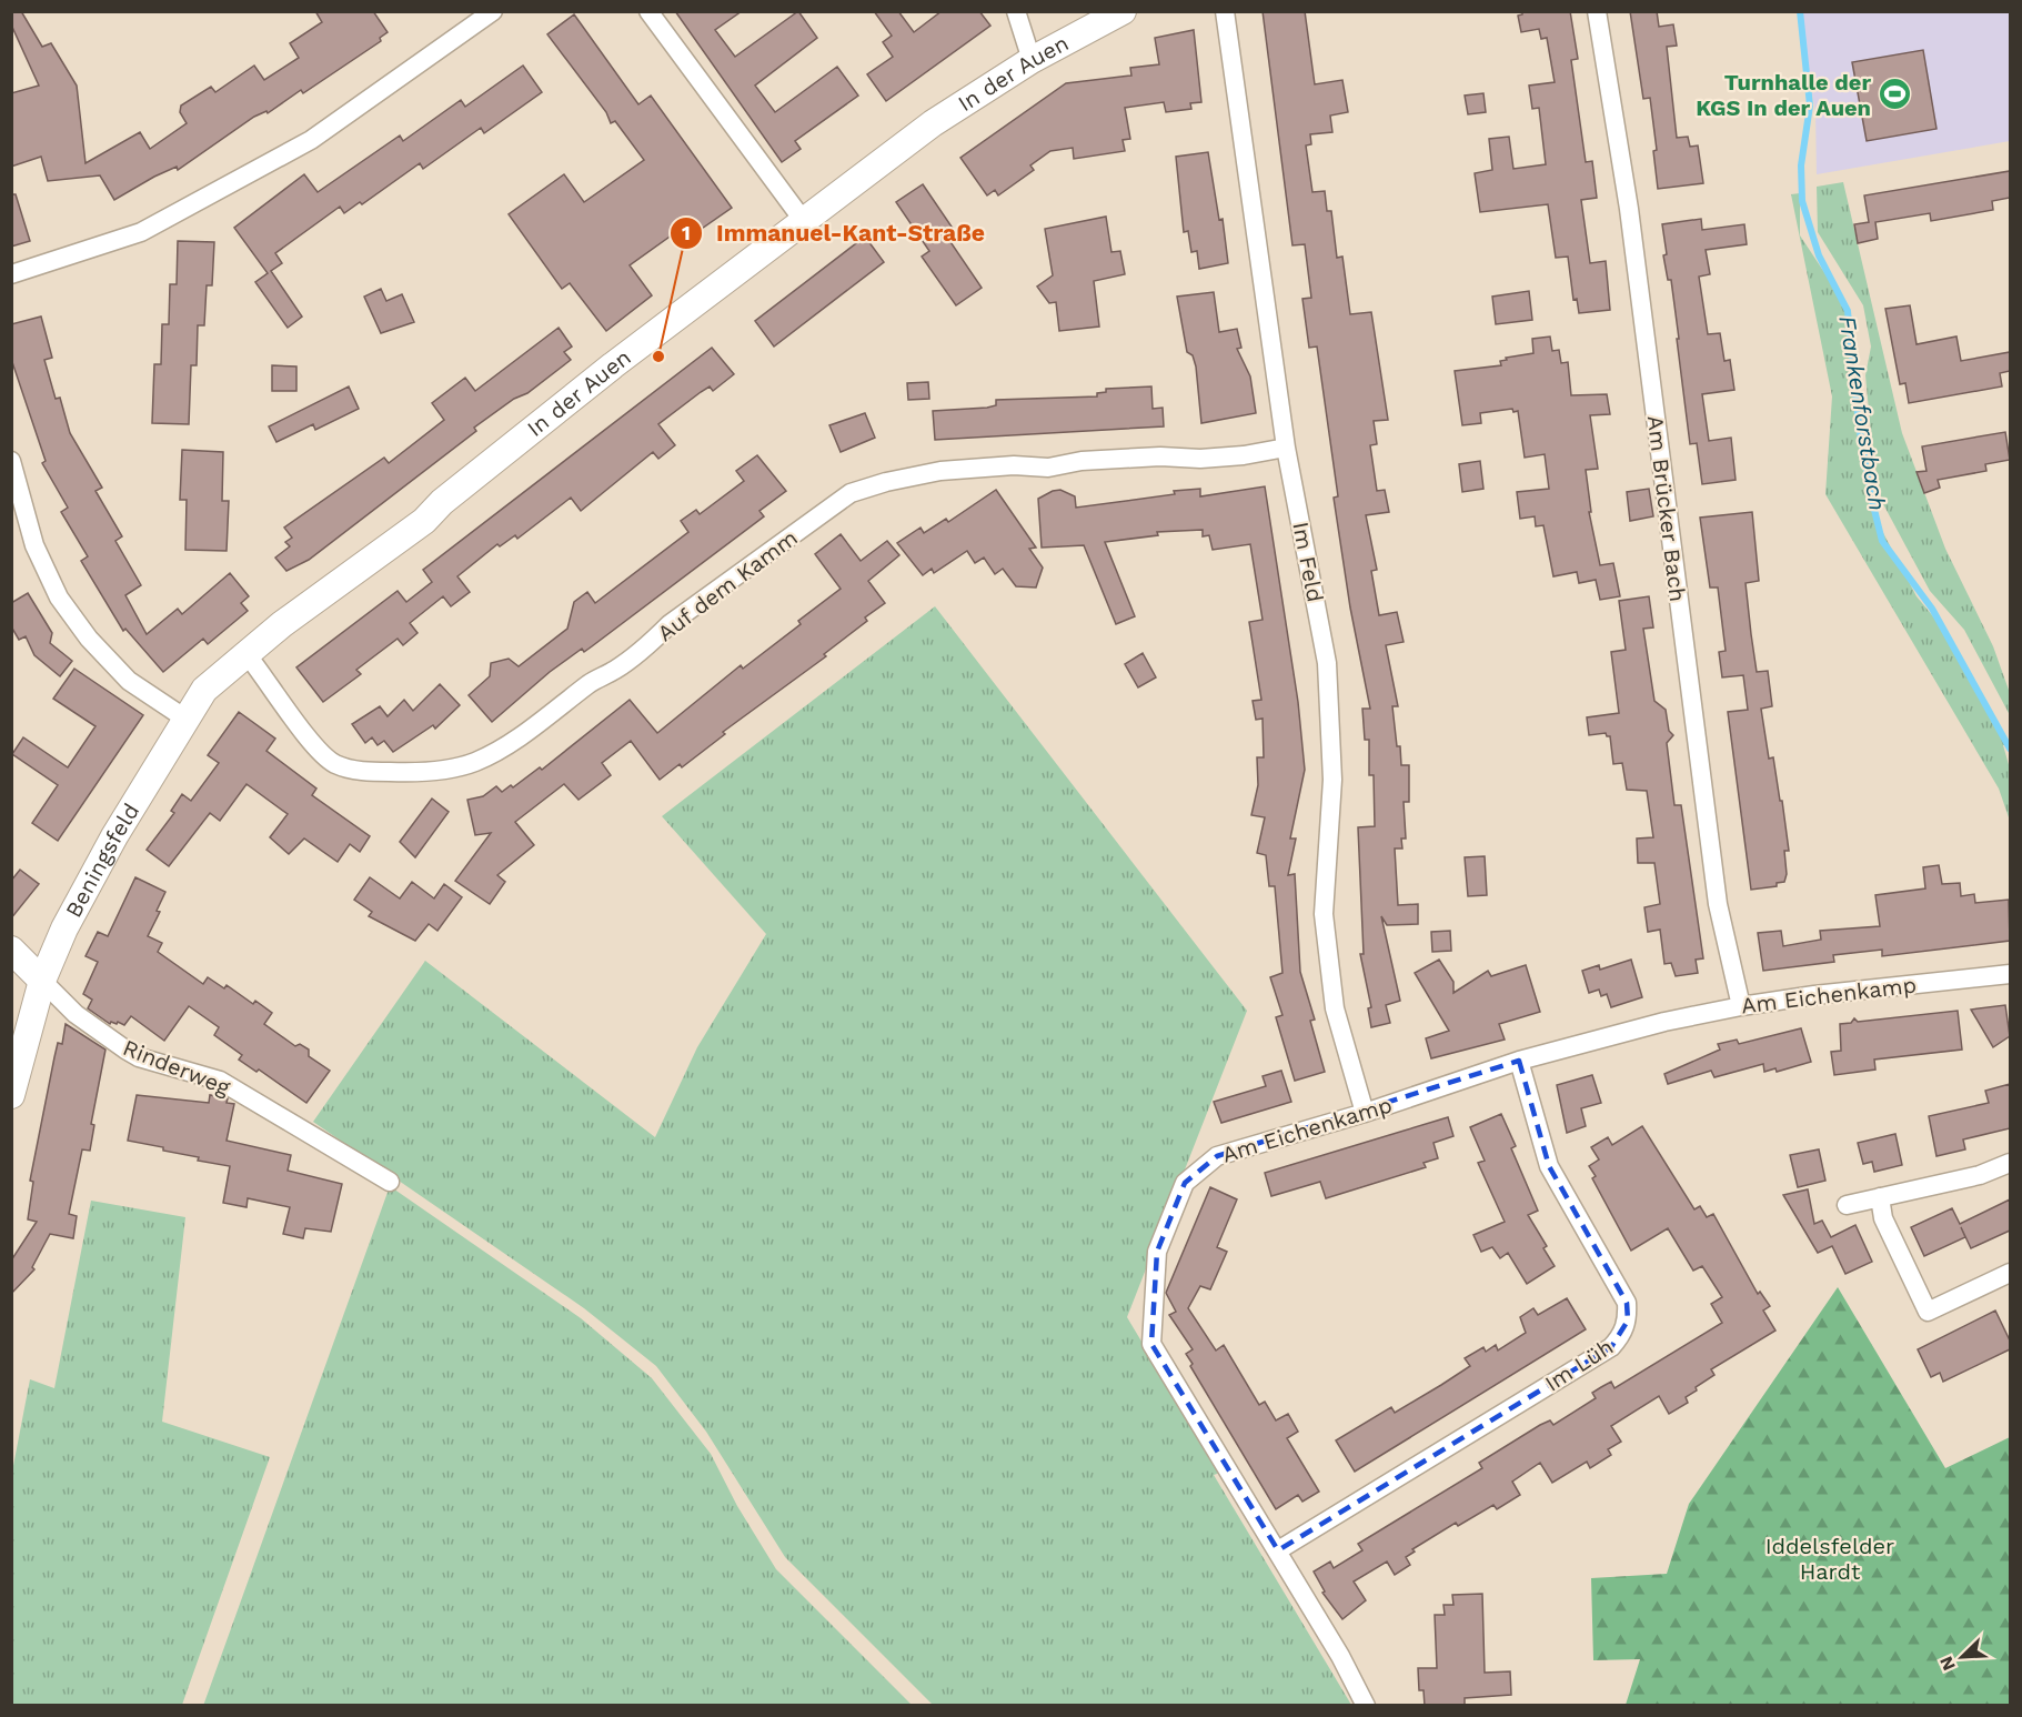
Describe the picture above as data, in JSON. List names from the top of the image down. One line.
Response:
{"streets":{"street":["In der Auen","Am Brücker Bach","Im Feld","Auf dem Kamm","Beningsfeld","Am Eichenkamp","Rinderweg","Im Lüh"]},"crossings":[["In der Auen","Auf dem Kamm"],["In der Auen","Beningsfeld"],["Am Brücker Bach","Am Eichenkamp"],["Im Feld","Auf dem Kamm"],["Im Feld","Am Eichenkamp"],["Auf dem Kamm","Beningsfeld"],["Beningsfeld","Rinderweg"],["Am Eichenkamp","Im Lüh"]],"water":["Frankenforstbach"],"parks":["Iddelsfelder Hardt"],"places":{"sports":["Turnhalle der KGS In der Auen"],"other":["Immanuel-Kant-Straße"]},"north":"bottom left"}
